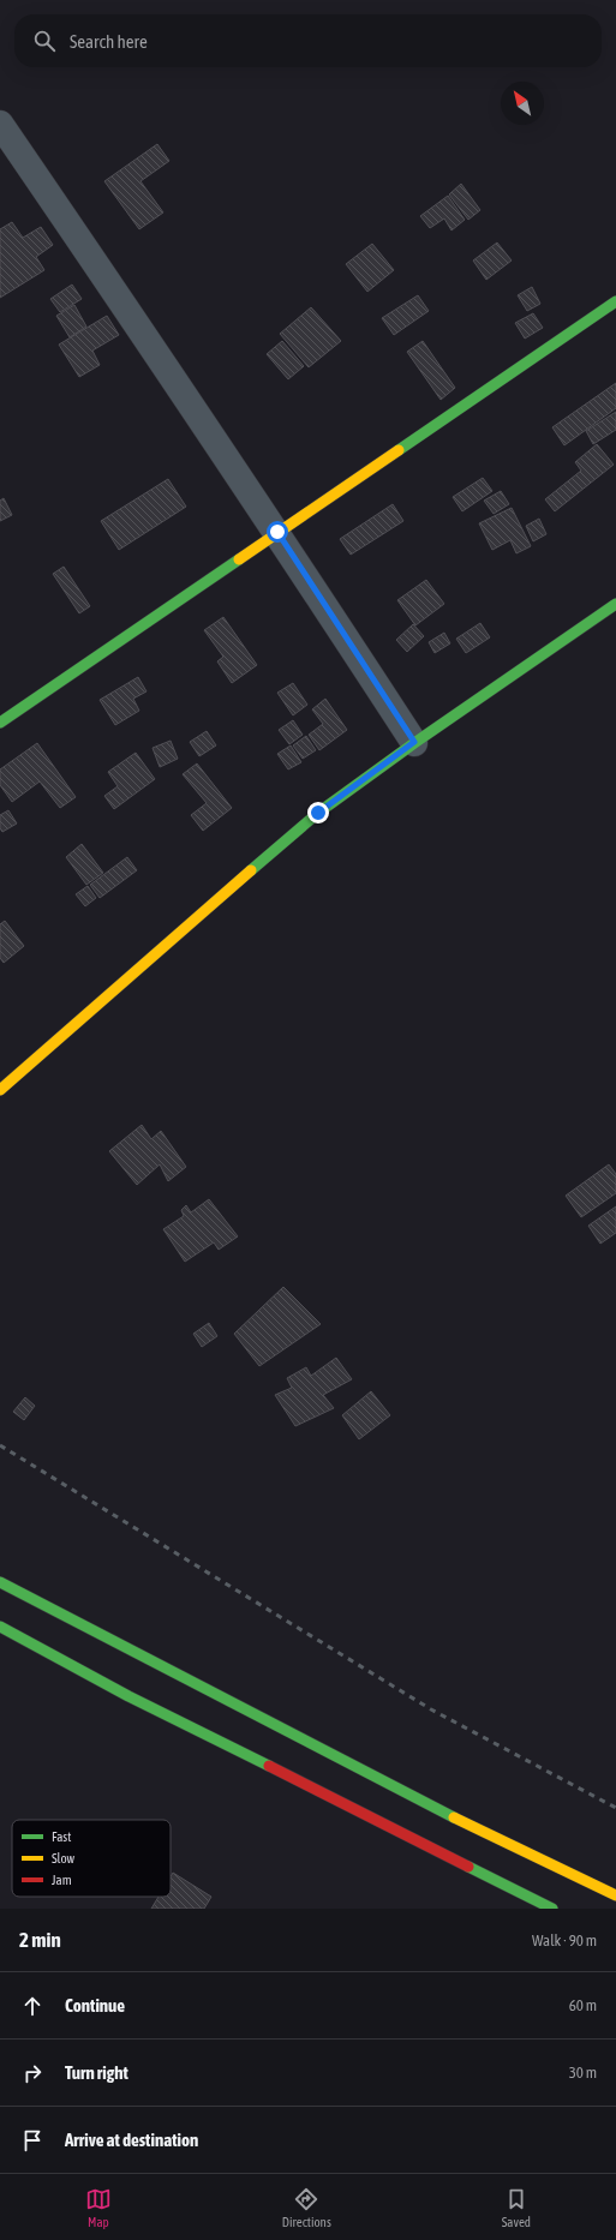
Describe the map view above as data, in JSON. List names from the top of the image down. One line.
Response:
{"legend":["Fast","Slow","Jam"],"north":"top left","page":{"search":"Search here","heading":["2 min","Walk · 90 m"],"list":[["Continue","60 m"],["Turn right","30 m"],"Arrive at destination"],"nav":["Map","Directions","Saved"]}}
